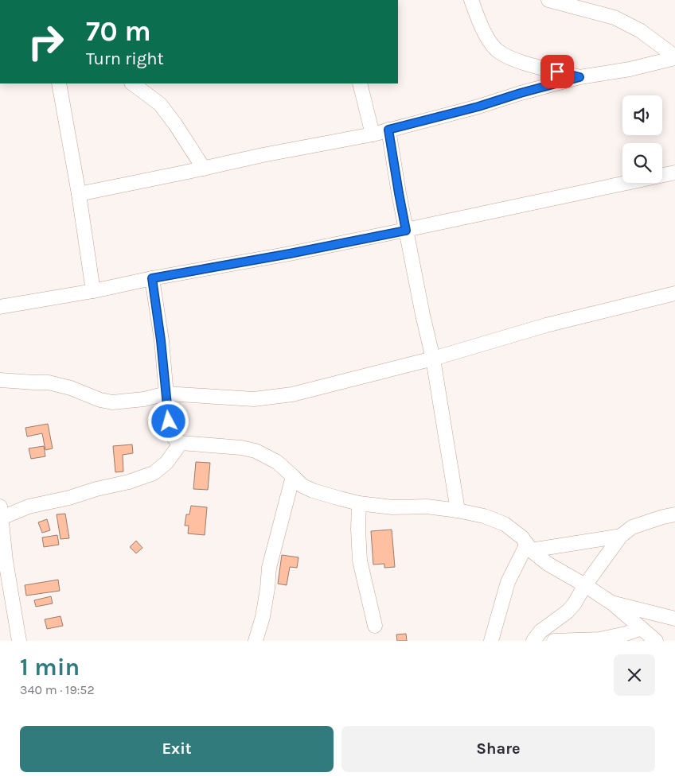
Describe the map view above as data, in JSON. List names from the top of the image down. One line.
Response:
{"page":{"turn":["70 m","Turn right"],"heading":["1 min","340 m · 19:52"],"buttons":["Exit","Share"]}}
